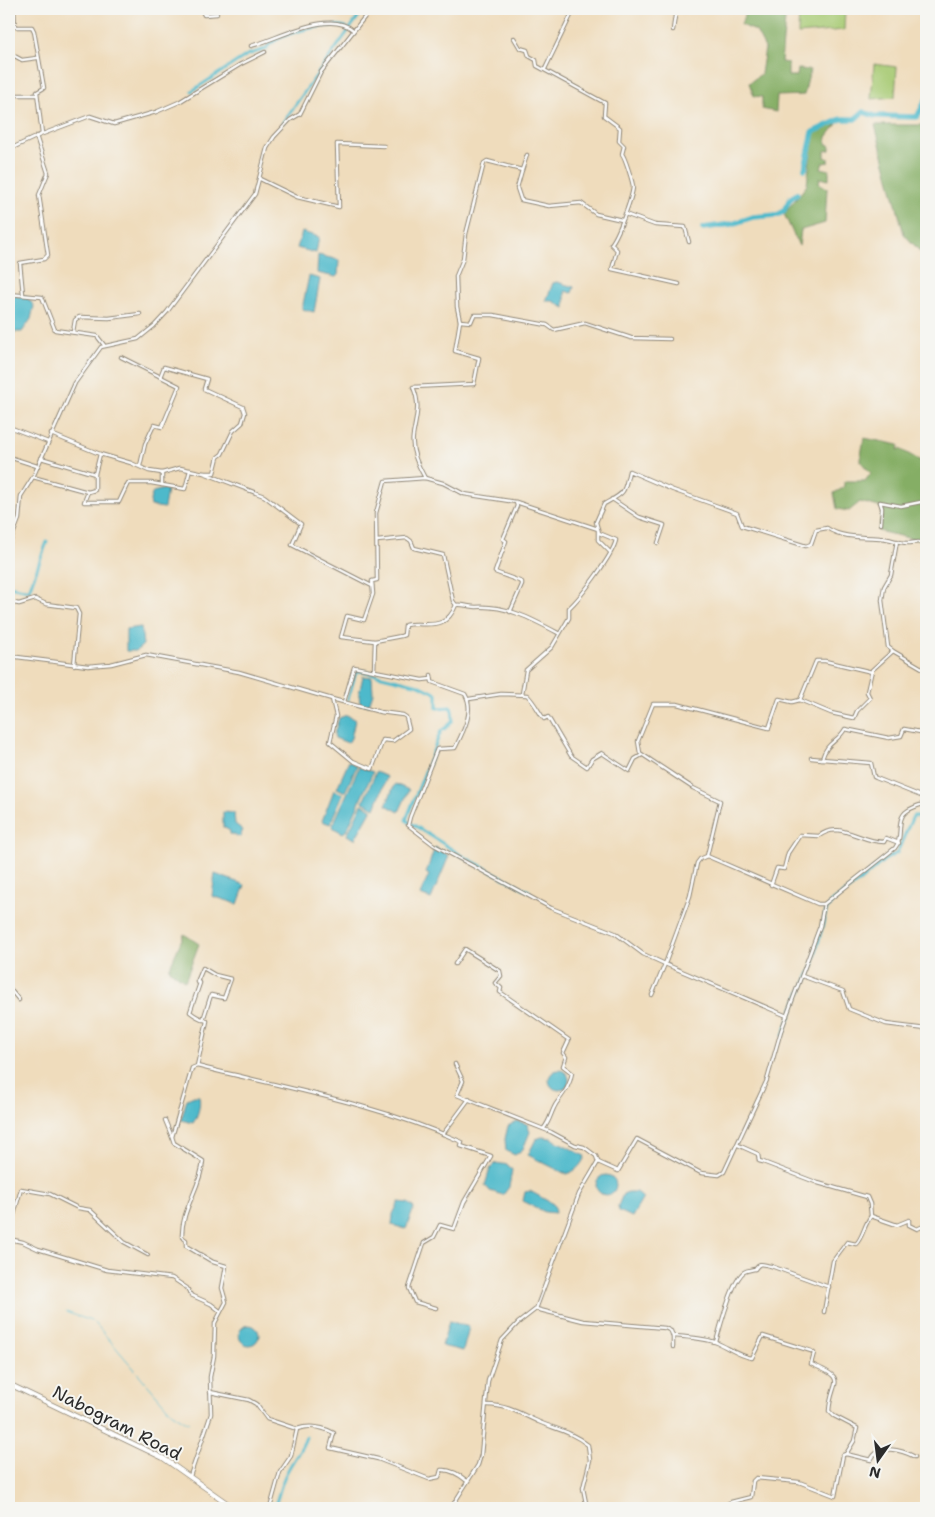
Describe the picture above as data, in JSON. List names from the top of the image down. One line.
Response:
{"streets":{"main road":["Nabogram Road"]},"north":"bottom"}
